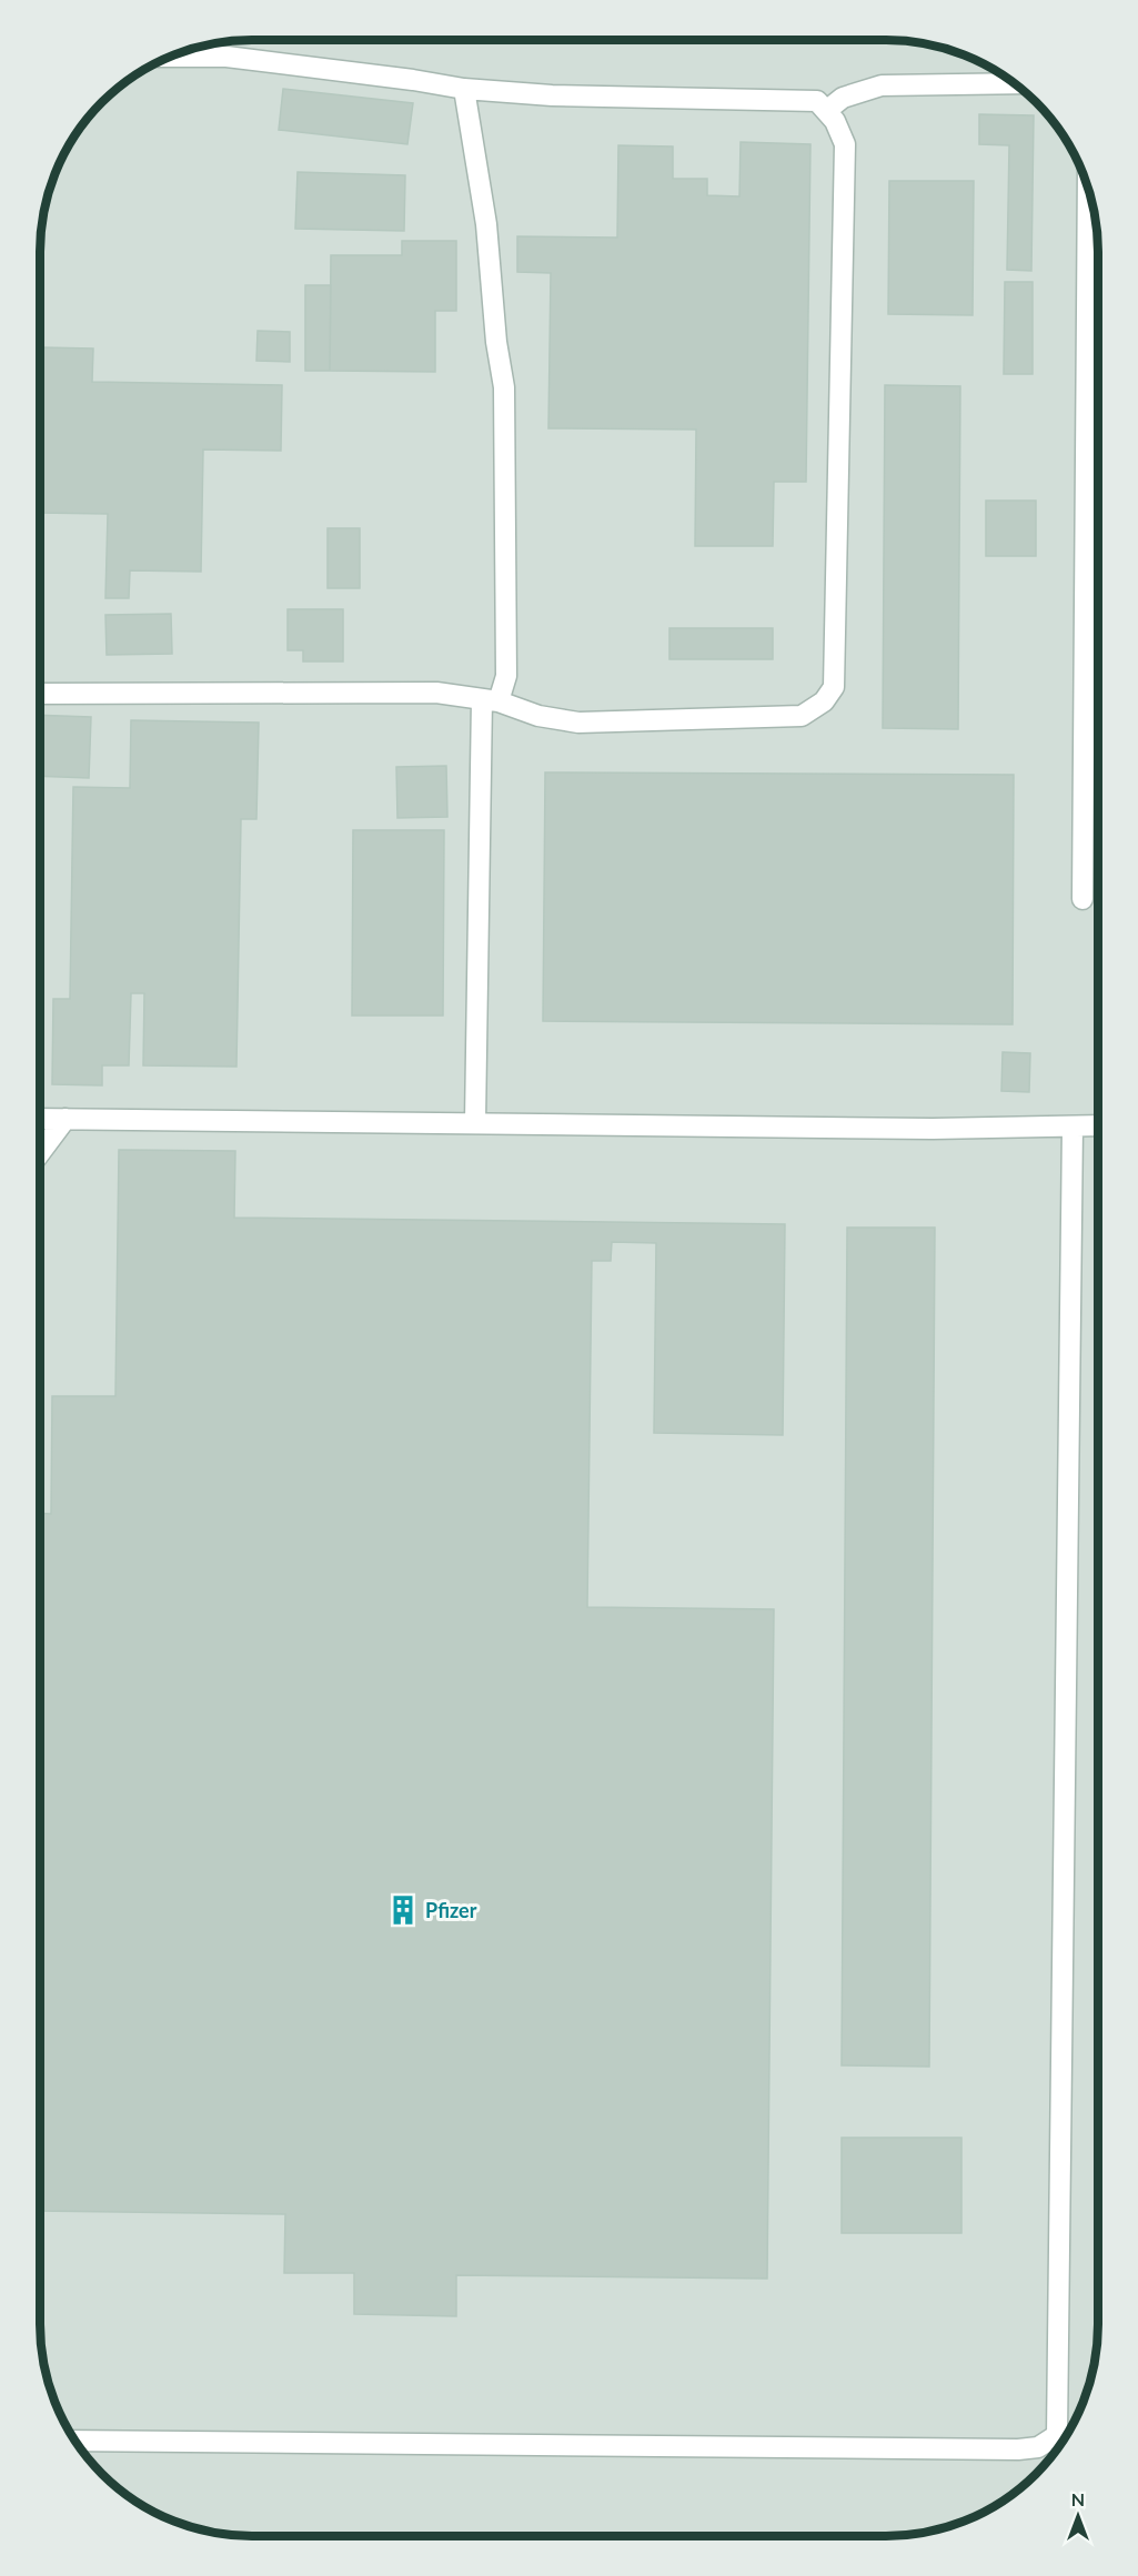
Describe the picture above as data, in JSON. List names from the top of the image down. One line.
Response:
{"places":{"building":["Pfizer"]},"north":"top"}
